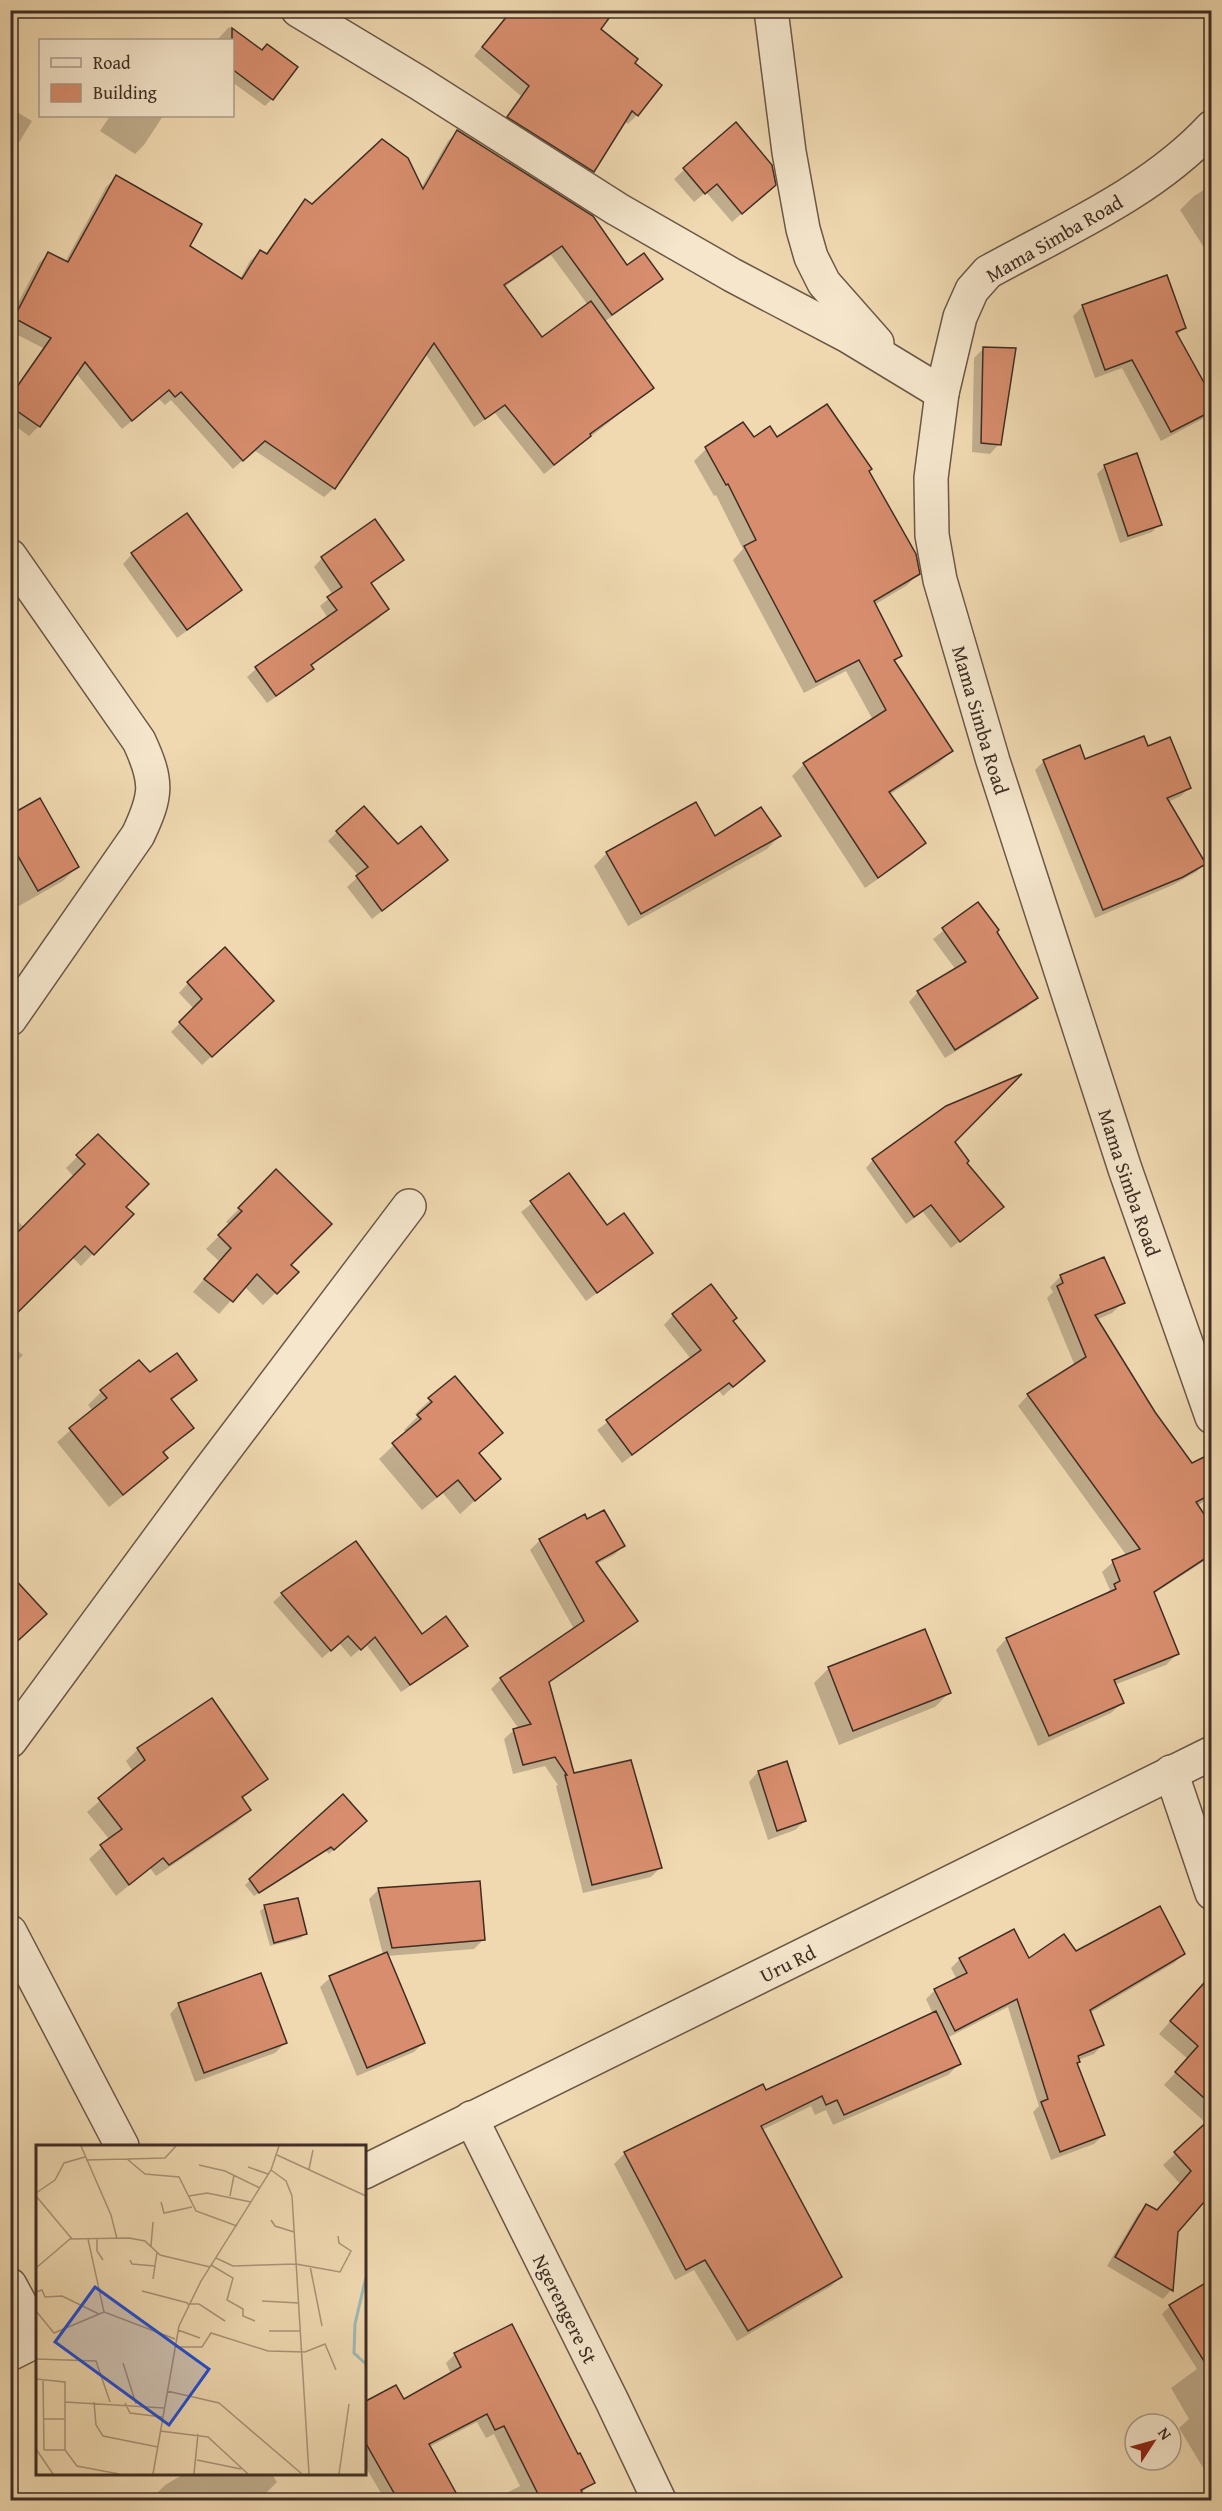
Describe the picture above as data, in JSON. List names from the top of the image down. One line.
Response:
{"streets":{"street":["Mama Simba Road","Uru Rd","Ngerengere St"]},"crossings":[["Uru Rd","Ngerengere St"]],"legend":["Road","Building"],"north":"top right"}
